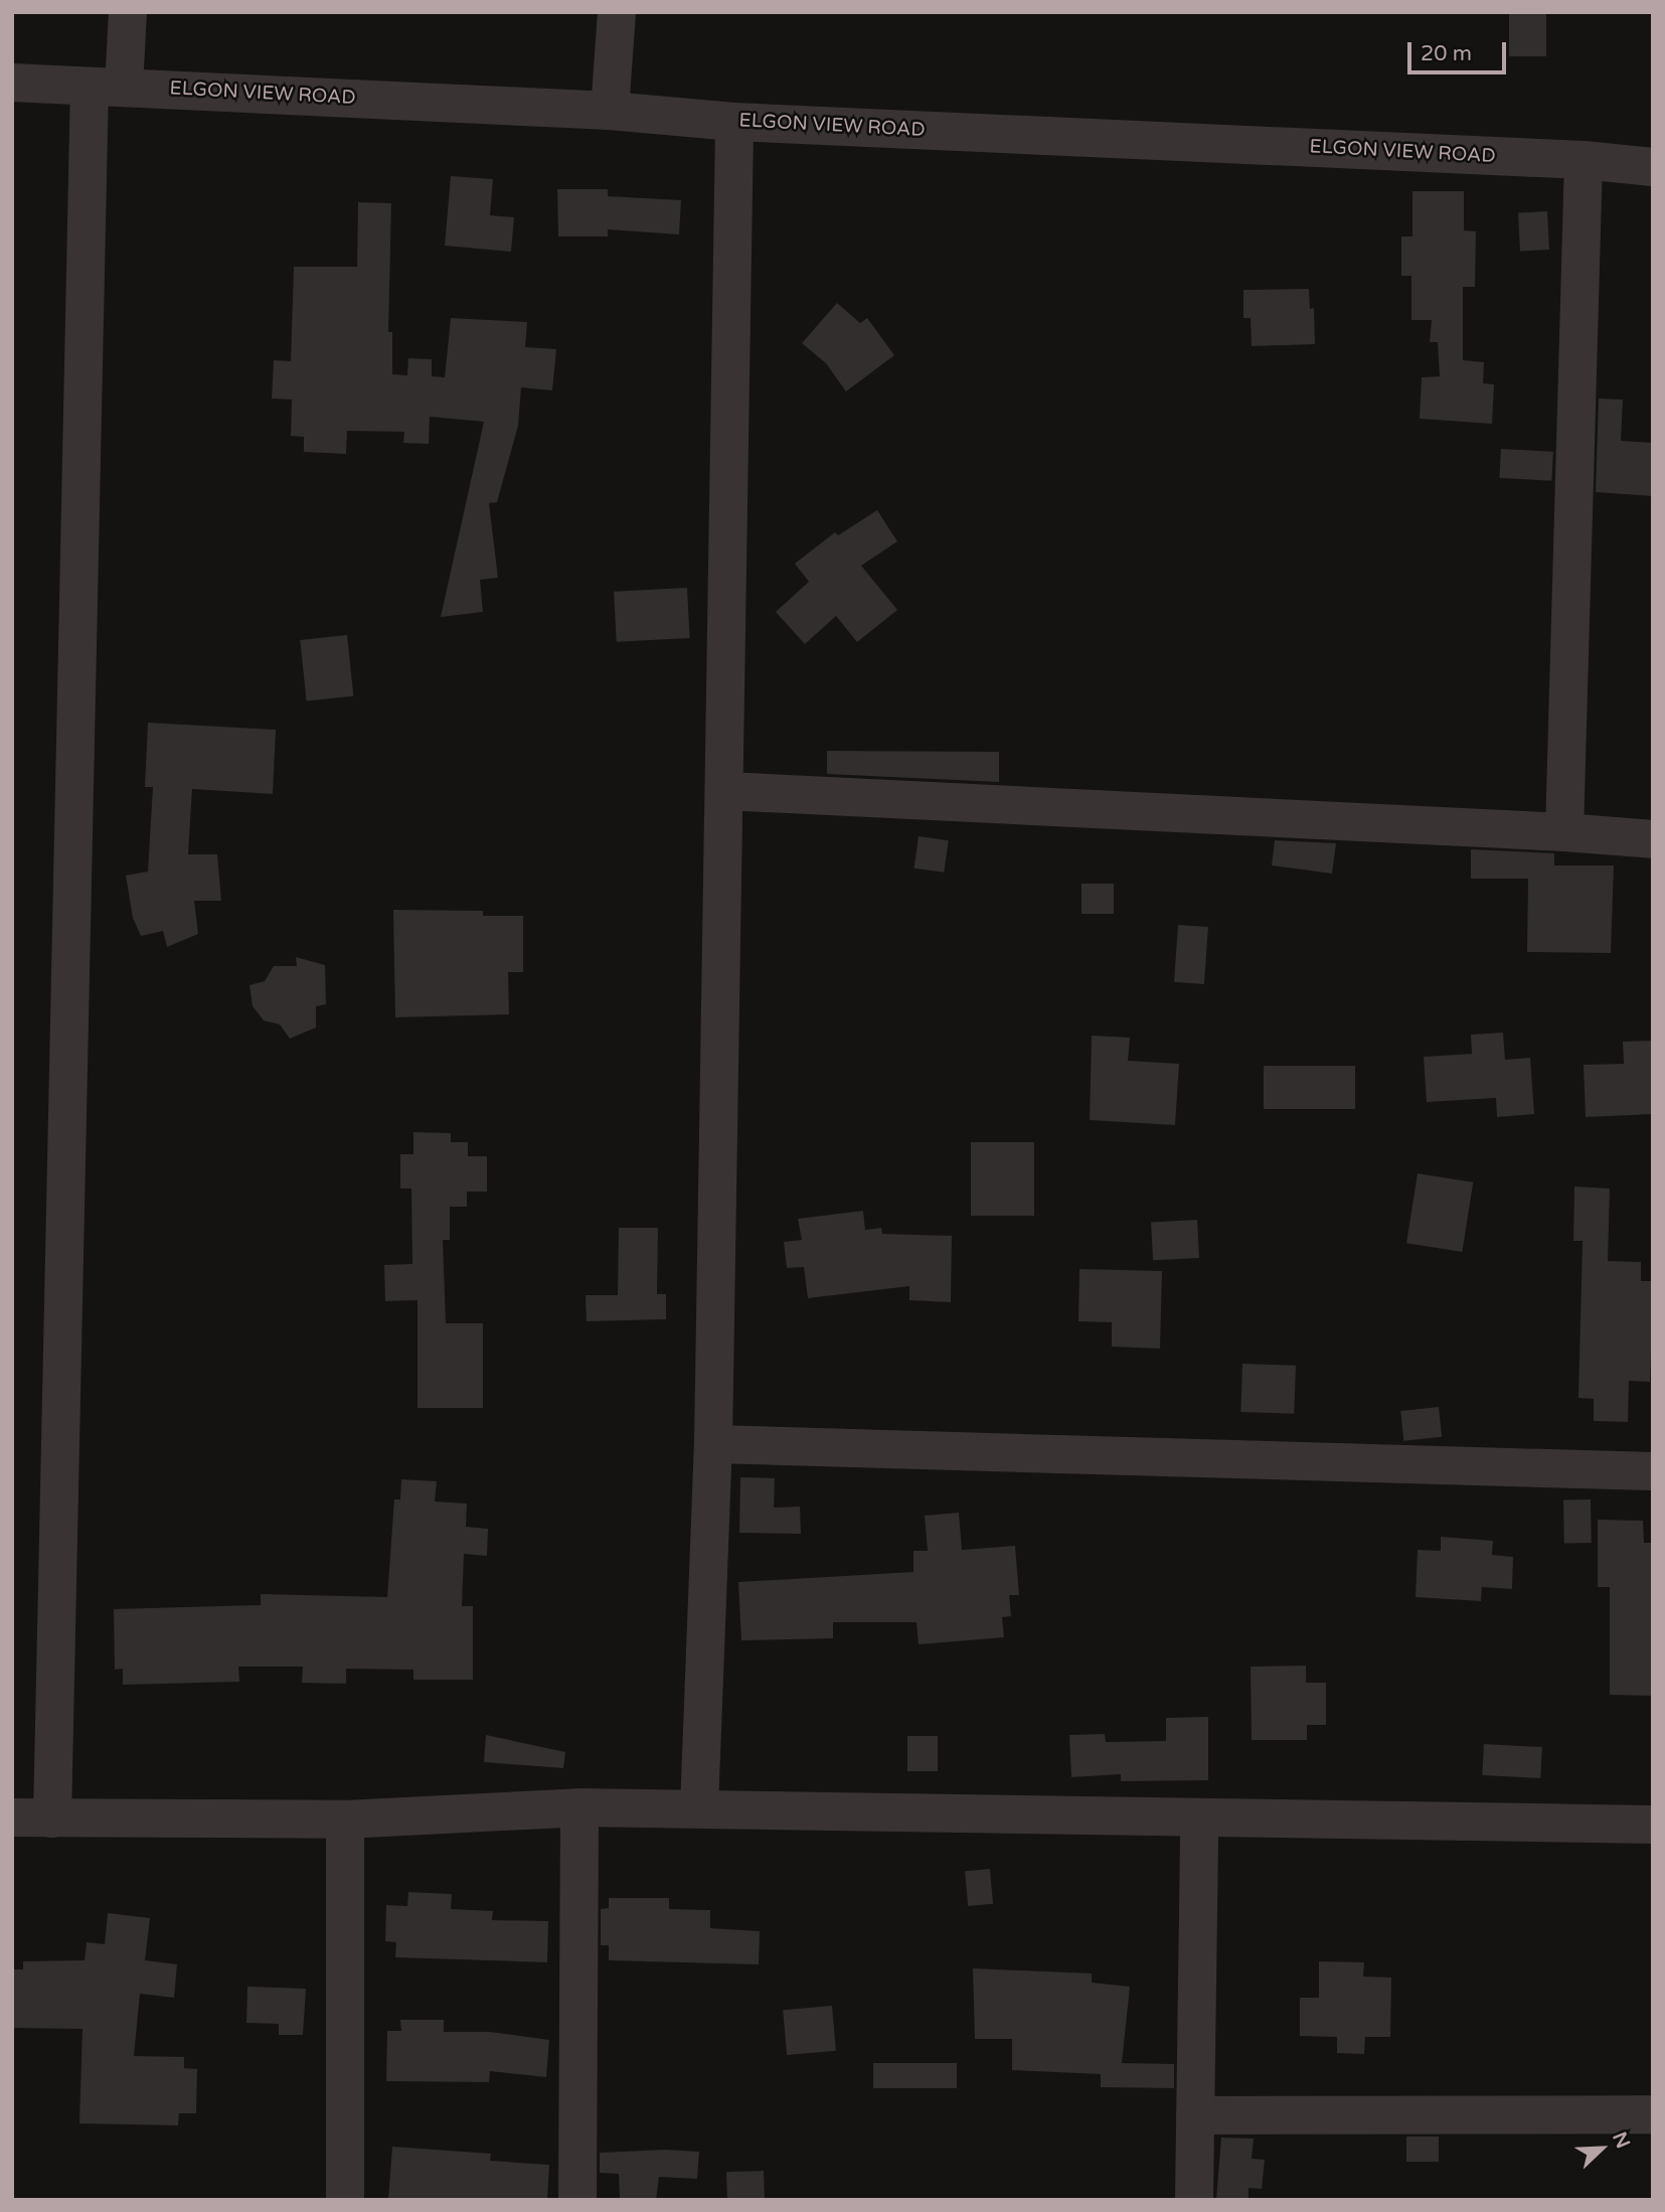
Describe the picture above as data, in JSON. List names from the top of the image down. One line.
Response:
{"streets":{"street":["ELGON VIEW ROAD"]},"scale_bar":"20 m","north":"top right"}
